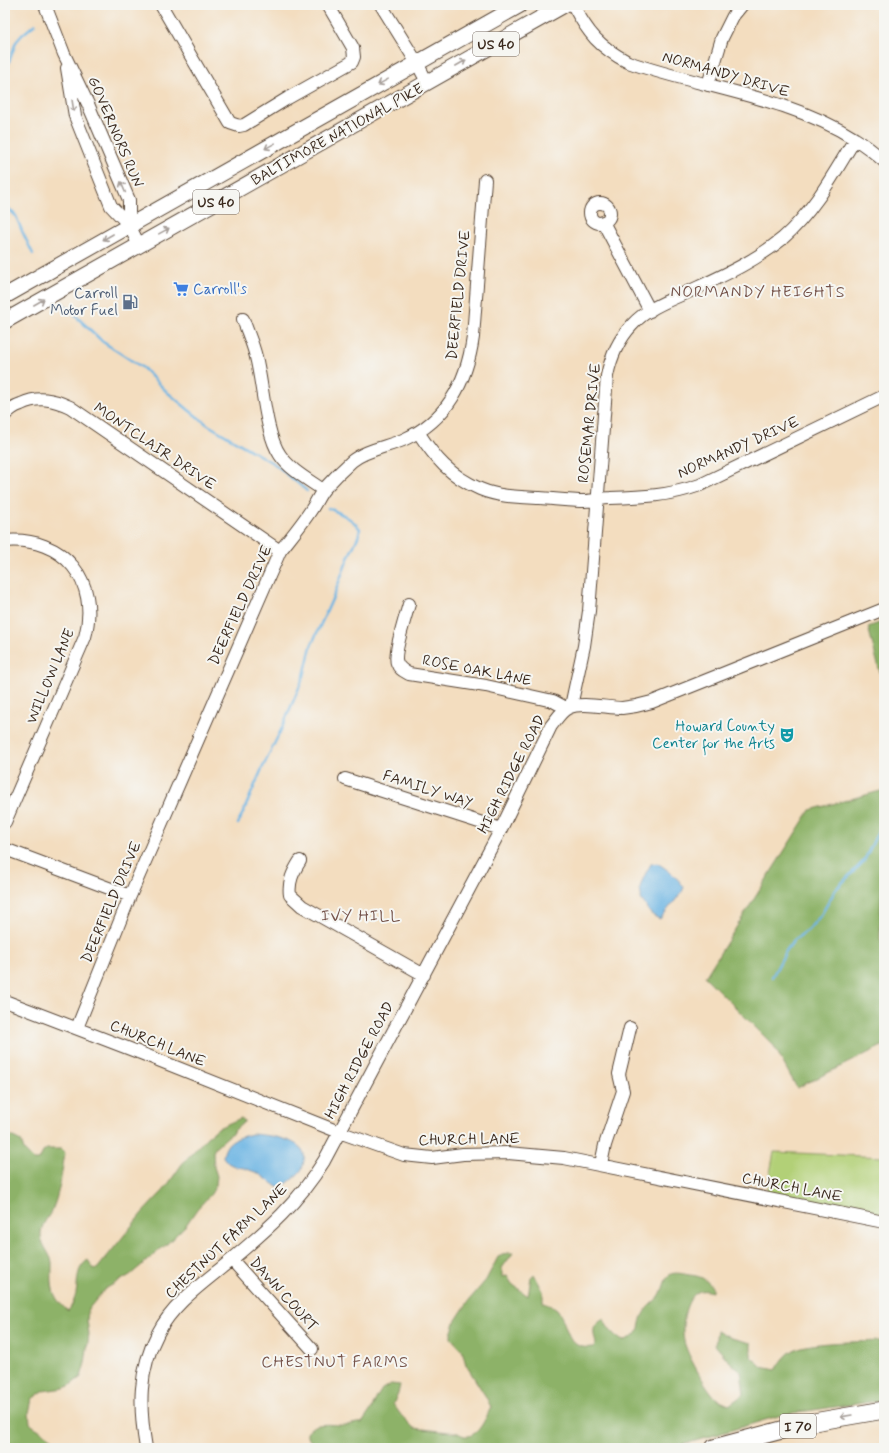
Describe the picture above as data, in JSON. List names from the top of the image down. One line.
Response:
{"streets":{"highway":["I 70"],"main road":["US 40","BALTIMORE NATIONAL PIKE"],"street":["NORMANDY DRIVE","GOVERNORS RUN","DEERFIELD DRIVE","ROSEMAR DRIVE","MONTCLAIR DRIVE","ROSE OAK LANE","WILLOW LANE","HIGH RIDGE ROAD","FAMILY WAY","CHURCH LANE","CHESTNUT FARM LANE","DAWN COURT"]},"crossings":[["NORMANDY DRIVE","DEERFIELD DRIVE"],["NORMANDY DRIVE","ROSEMAR DRIVE"],["GOVERNORS RUN","BALTIMORE NATIONAL PIKE"],["DEERFIELD DRIVE","MONTCLAIR DRIVE"],["DEERFIELD DRIVE","CHURCH LANE"],["ROSEMAR DRIVE","ROSE OAK LANE"],["ROSEMAR DRIVE","HIGH RIDGE ROAD"],["ROSE OAK LANE","HIGH RIDGE ROAD"],["HIGH RIDGE ROAD","FAMILY WAY"],["HIGH RIDGE ROAD","CHURCH LANE"],["HIGH RIDGE ROAD","CHESTNUT FARM LANE"],["CHURCH LANE","CHESTNUT FARM LANE"],["CHESTNUT FARM LANE","DAWN COURT"]],"districts":["NORMANDY HEIGHTS","IVY HILL","CHESTNUT FARMS"],"places":{"supermarket":["Carroll's"],"fuel station":["Carroll Motor Fuel"],"theatre":["Howard County Center for the Arts"]}}
